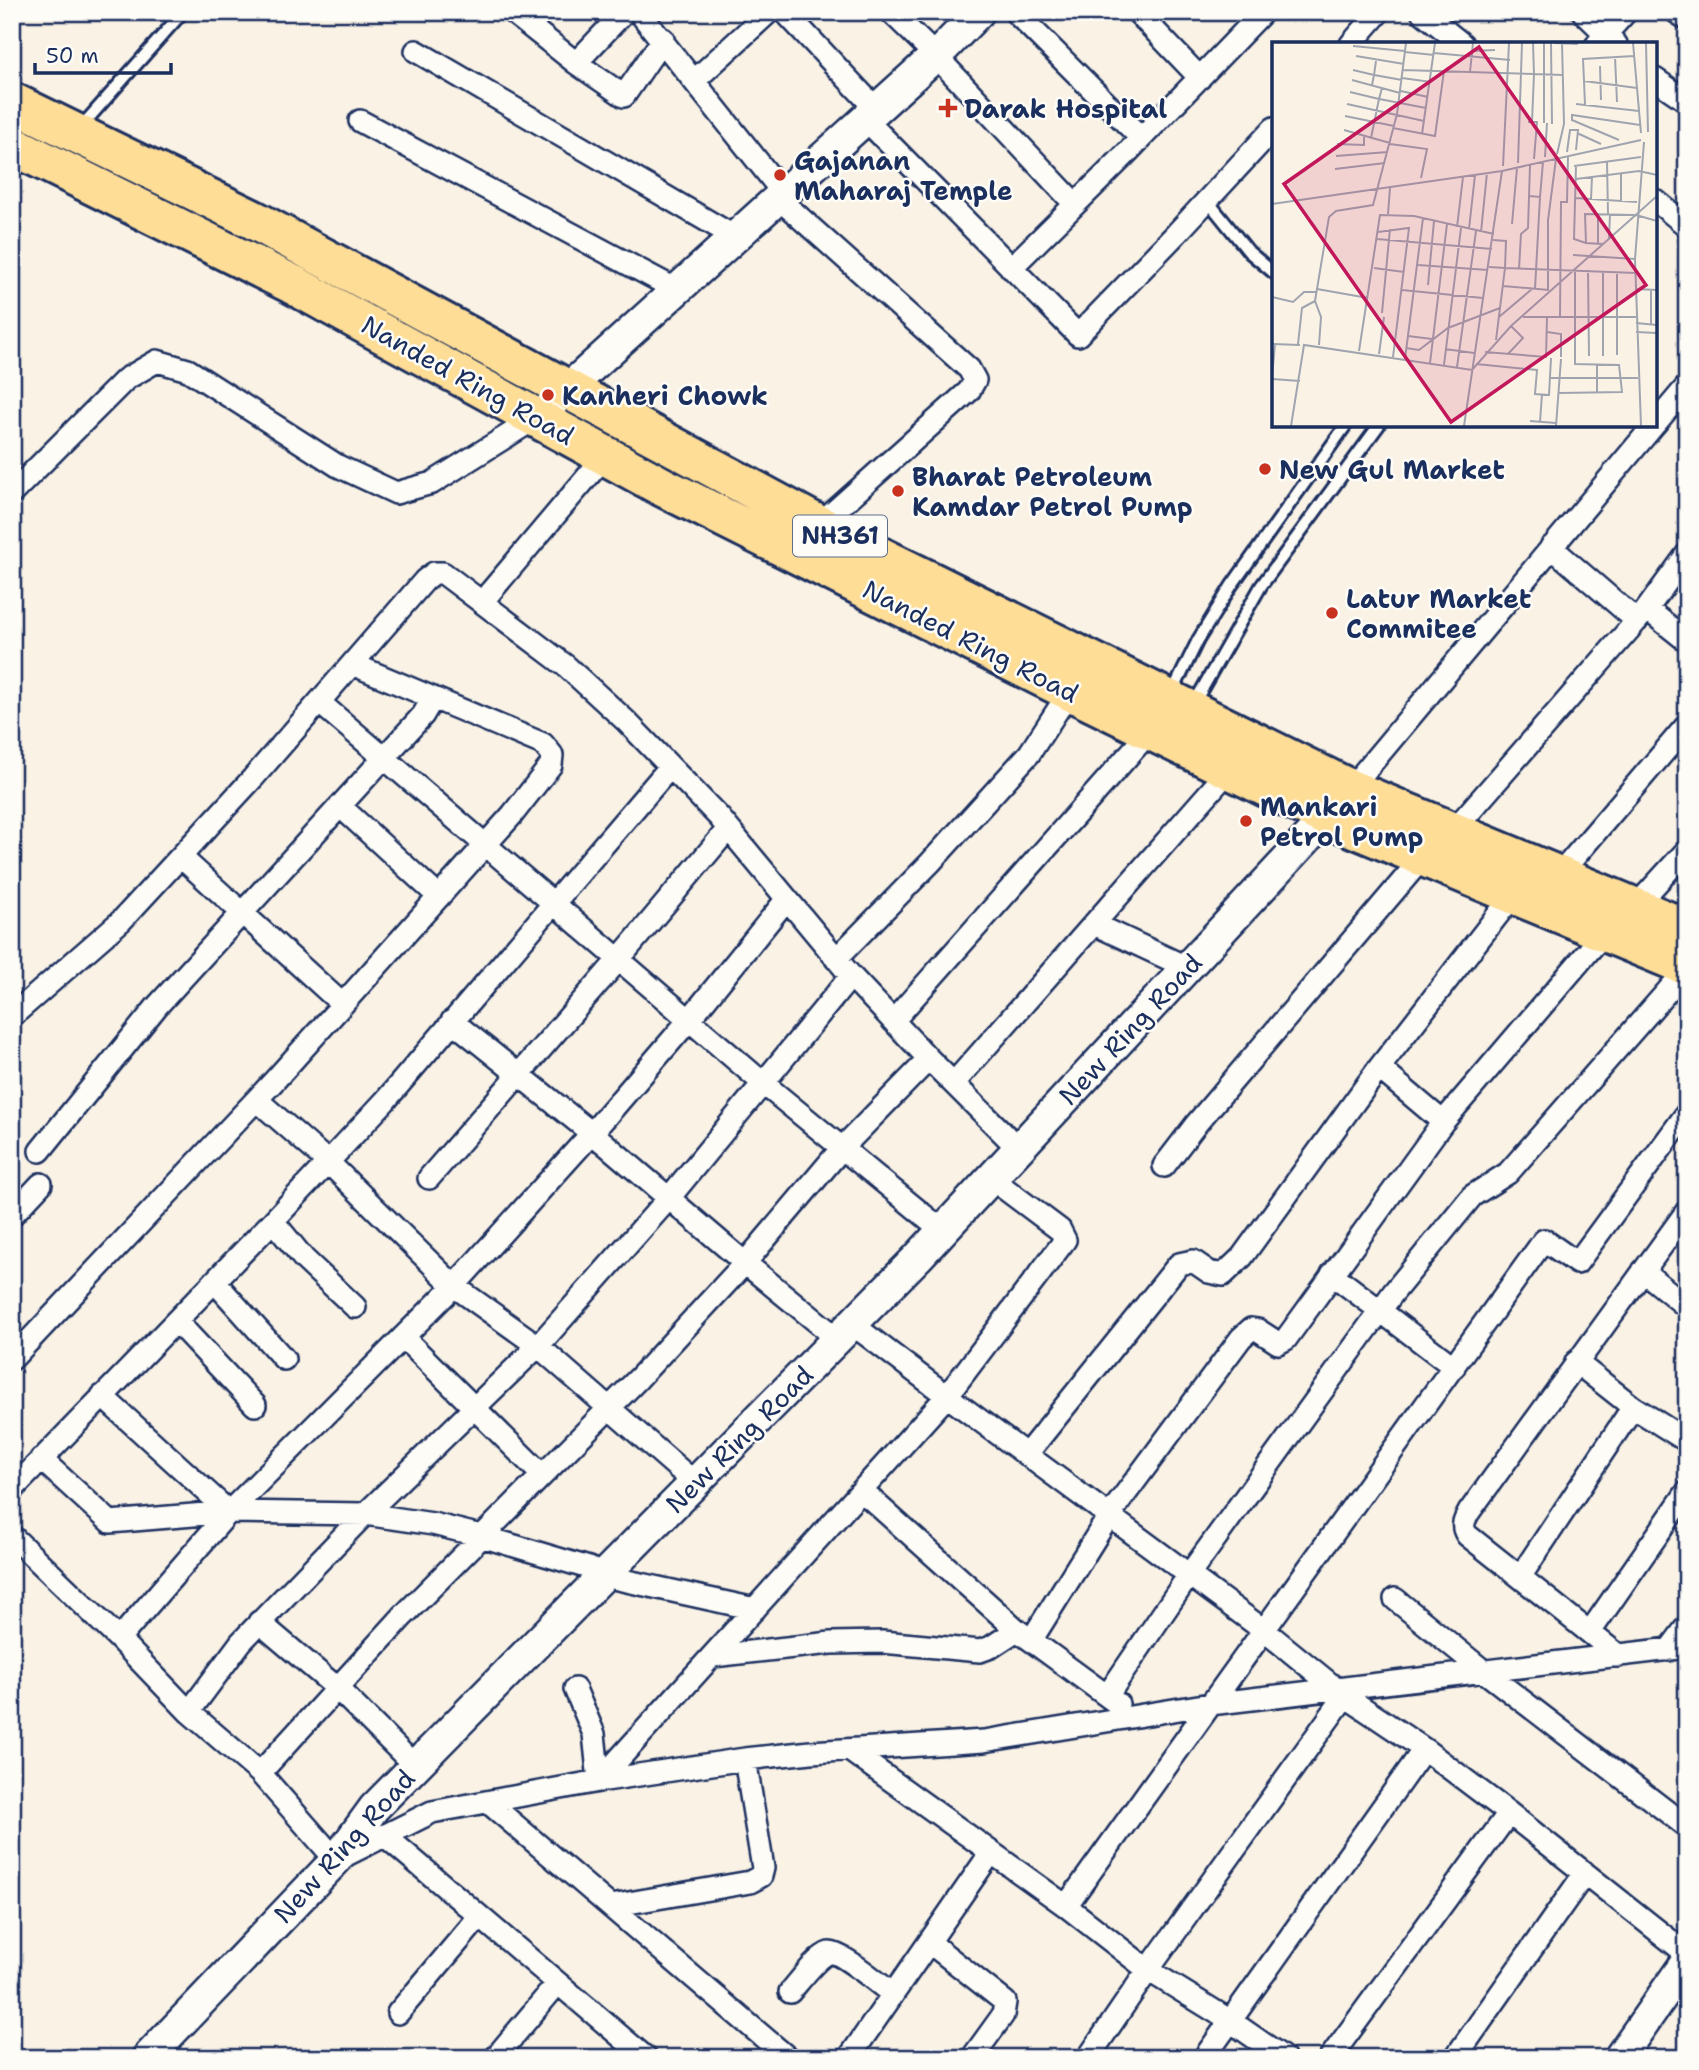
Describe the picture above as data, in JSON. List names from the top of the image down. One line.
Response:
{"streets":{"highway":["Nanded Ring Road","NH361"],"street":["New Ring Road"]},"crossings":[["Nanded Ring Road","NH361"],["Nanded Ring Road","New Ring Road"],["NH361","New Ring Road"]],"places":{"health":["Darak Hospital"],"other":["Gajanan Maharaj Temple","Kanheri Chowk","New Gul Market","Bharat Petroleum Kamdar Petrol Pump","Latur Market Commitee","Mankari Petrol Pump"]},"scale_bar":"50 m"}
